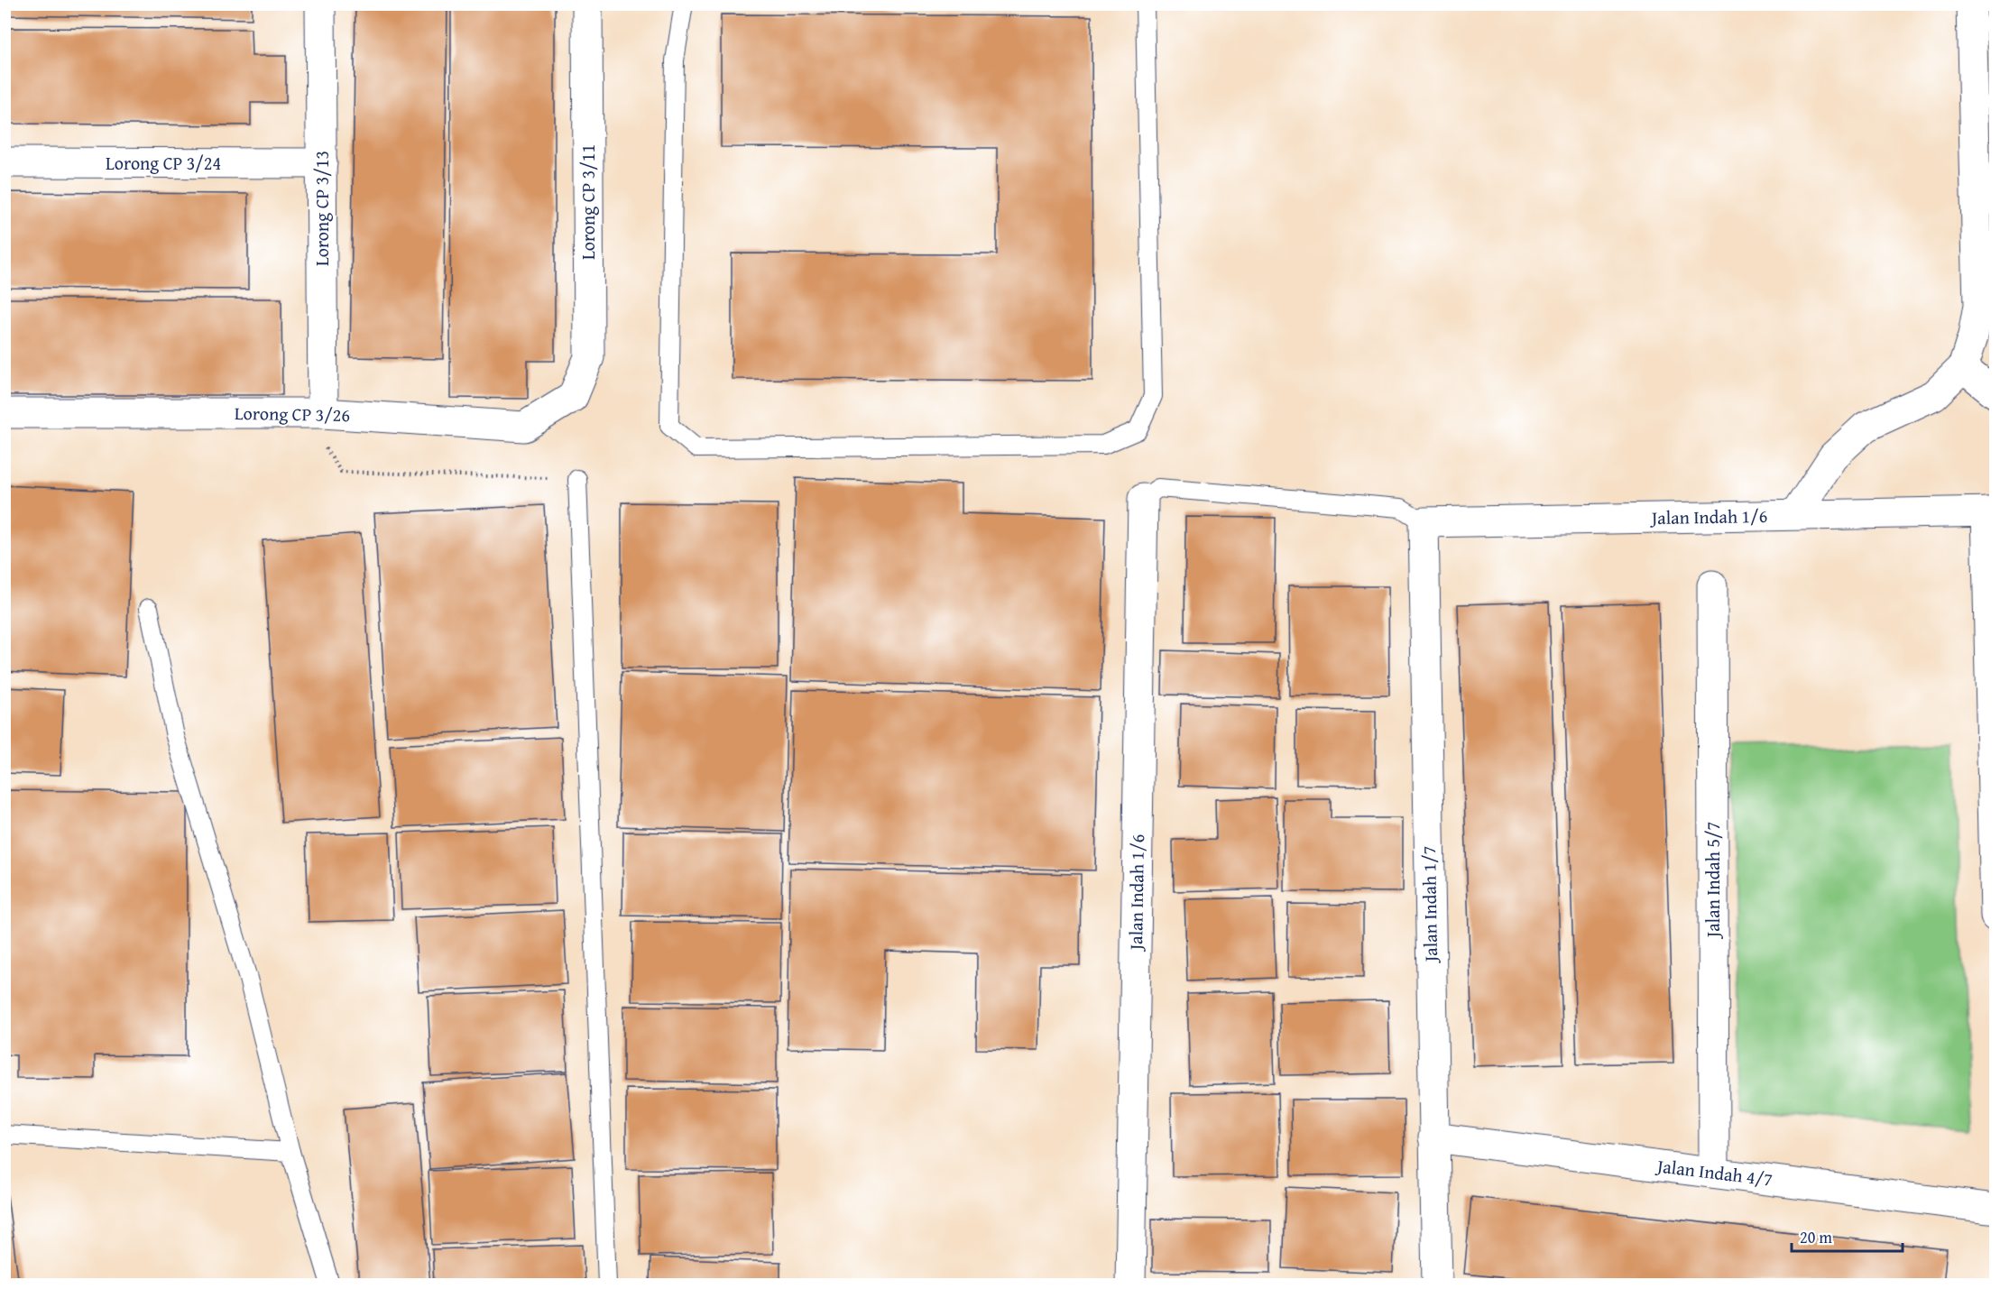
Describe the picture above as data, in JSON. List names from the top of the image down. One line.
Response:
{"streets":{"street":["Lorong CP 3/24","Lorong CP 3/11","Lorong CP 3/13","Lorong CP 3/26","Jalan Indah 1/6","Jalan Indah 5/7","Jalan Indah 1/7","Jalan Indah 4/7"]},"crossings":[["Lorong CP 3/24","Lorong CP 3/13"],["Lorong CP 3/11","Lorong CP 3/26"],["Lorong CP 3/13","Lorong CP 3/26"],["Jalan Indah 1/6","Jalan Indah 1/7"],["Jalan Indah 5/7","Jalan Indah 4/7"],["Jalan Indah 1/7","Jalan Indah 4/7"]],"scale_bar":"20 m"}
